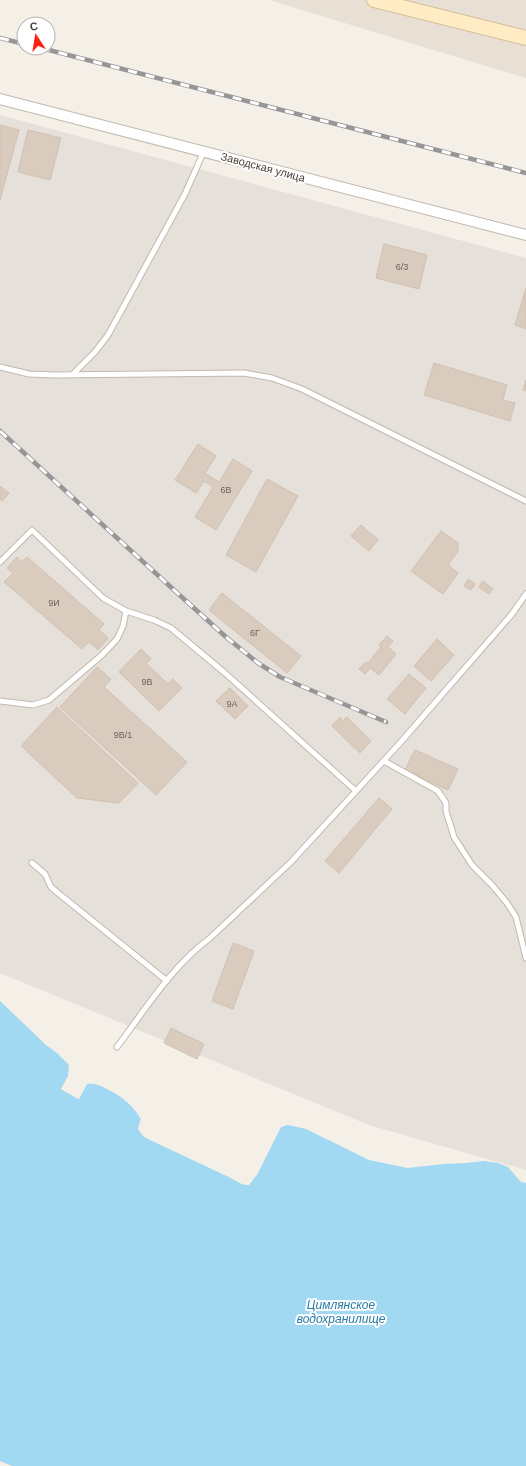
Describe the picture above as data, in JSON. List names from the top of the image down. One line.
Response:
{"streets":{"street":["Заводская улица"]},"water":["Цимлянское водохранилище"],"house_numbers":["6/3","6В","9И","6Г","9В","9А","9В/1"],"north":"top"}
